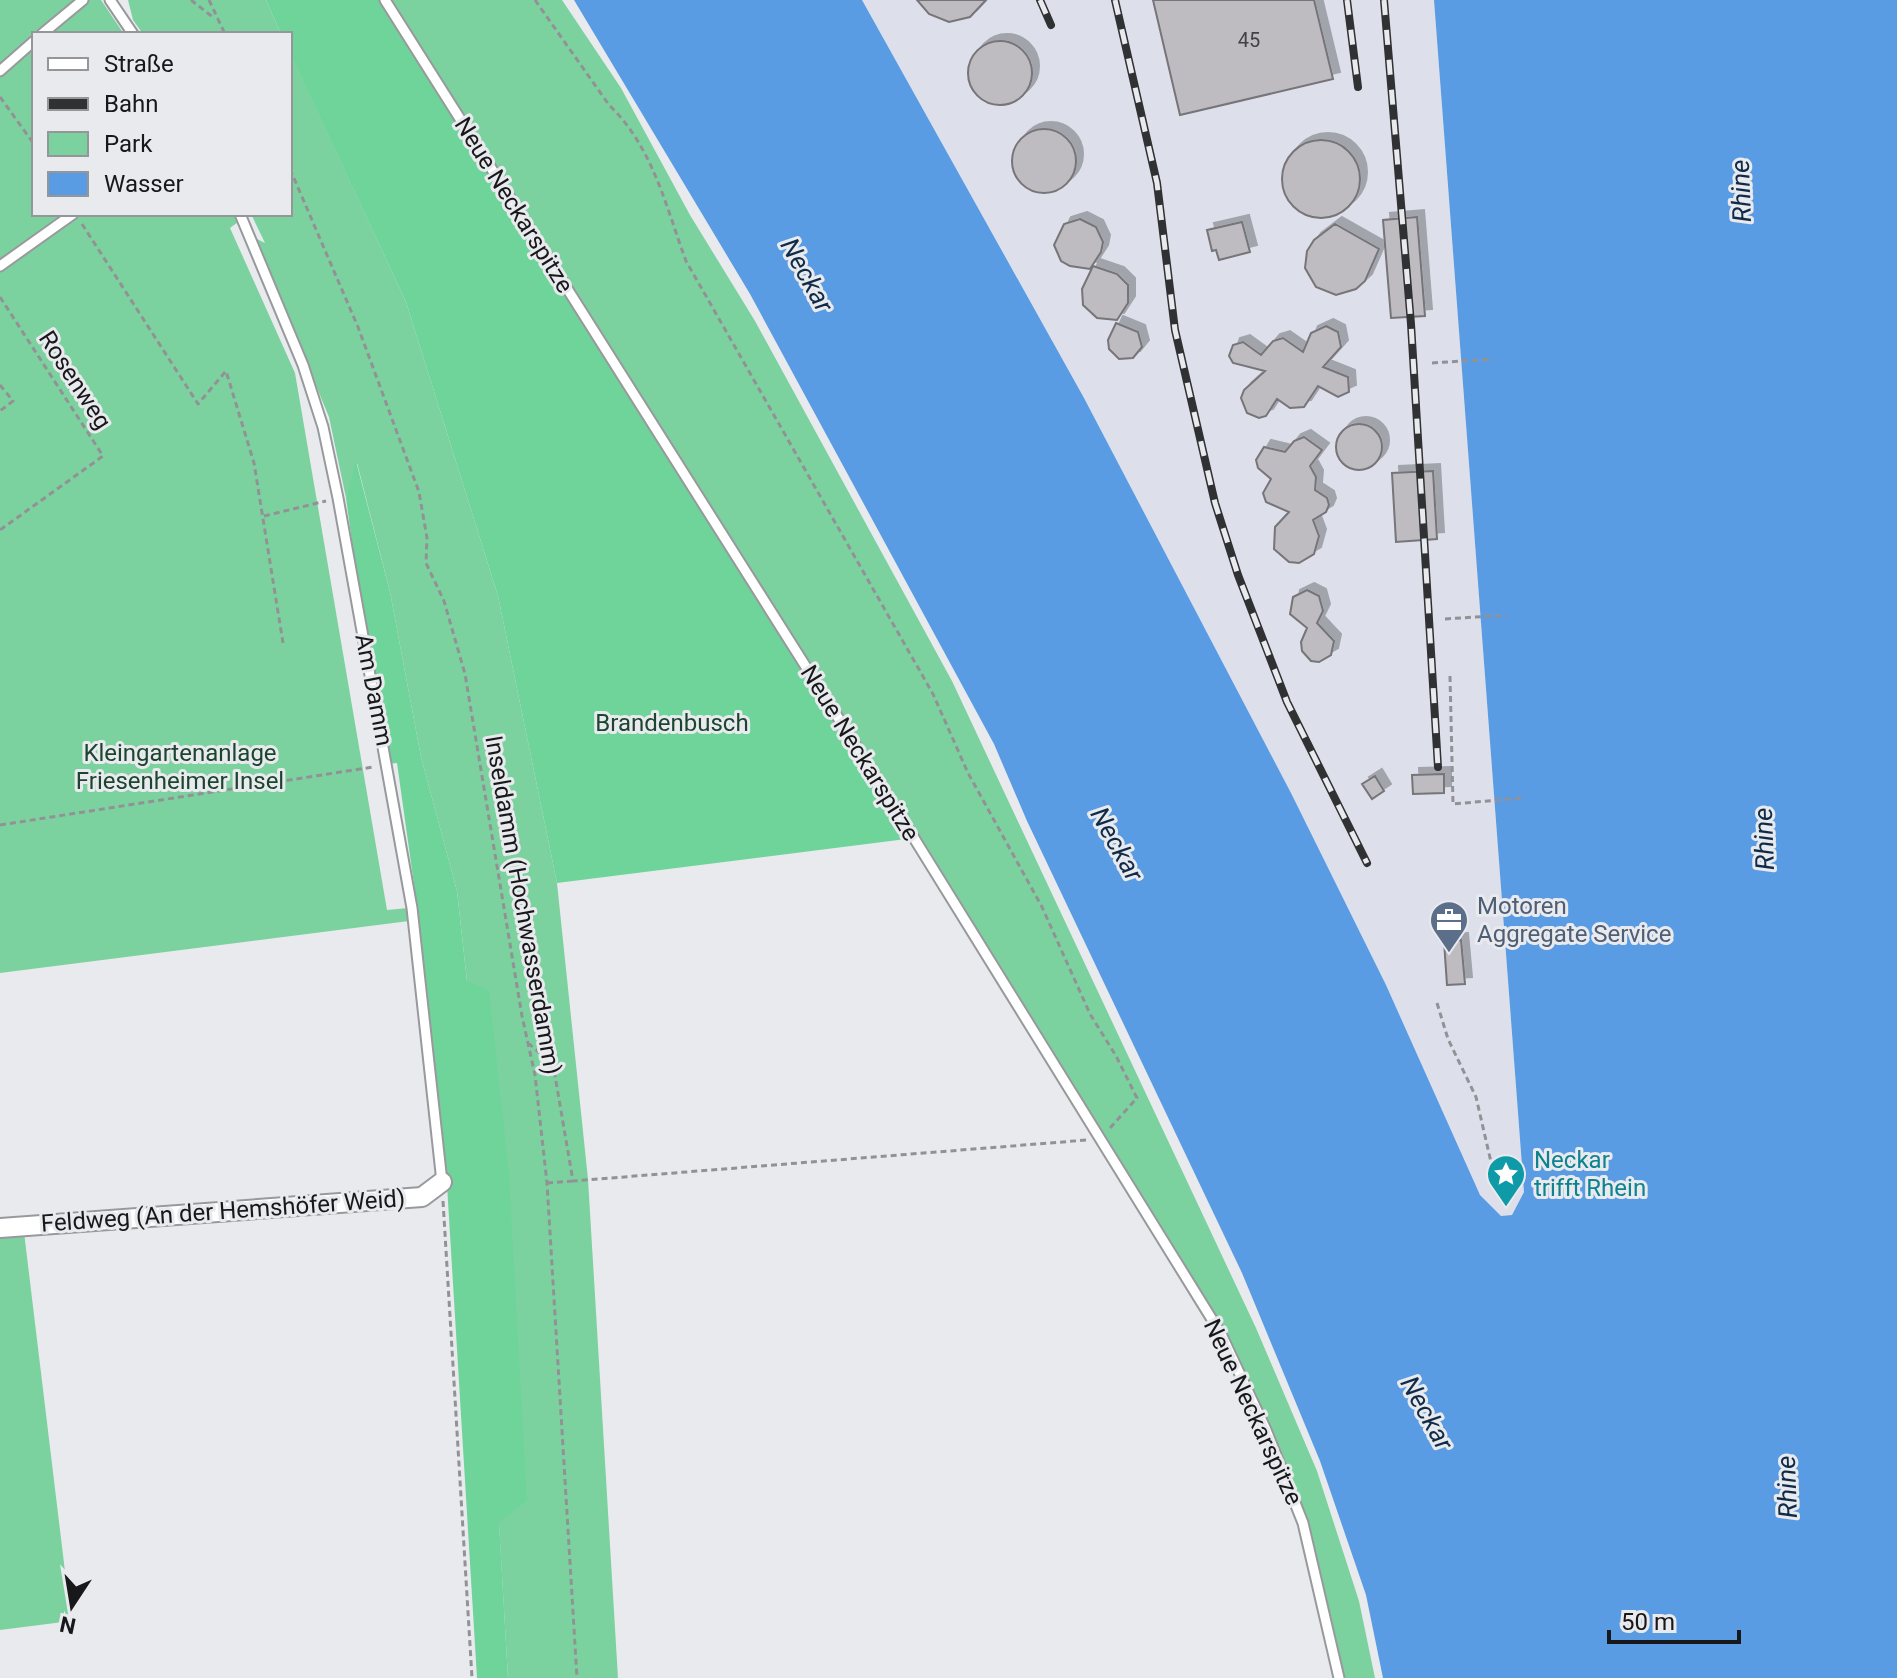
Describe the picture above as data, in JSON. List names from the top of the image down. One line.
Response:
{"streets":{"street":["Feldweg (An der Hemshöfer Weid)"],"lane":["Neue Neckarspitze","Am Damm"],"path":["Rosenweg","Inseldamm (Hochwasserdamm)"]},"crossings":[["Am Damm","Feldweg (An der Hemshöfer Weid)"]],"water":["Rhine","Neckar"],"parks":["Brandenbusch","Kleingartenanlage Friesenheimer Insel"],"places":{"office":["Motoren Aggregate Service"],"place":["Neckar trifft Rhein"]},"house_numbers":["45"],"legend":["Straße","Bahn","Park","Wasser"],"scale_bar":"50 m","north":"bottom"}
